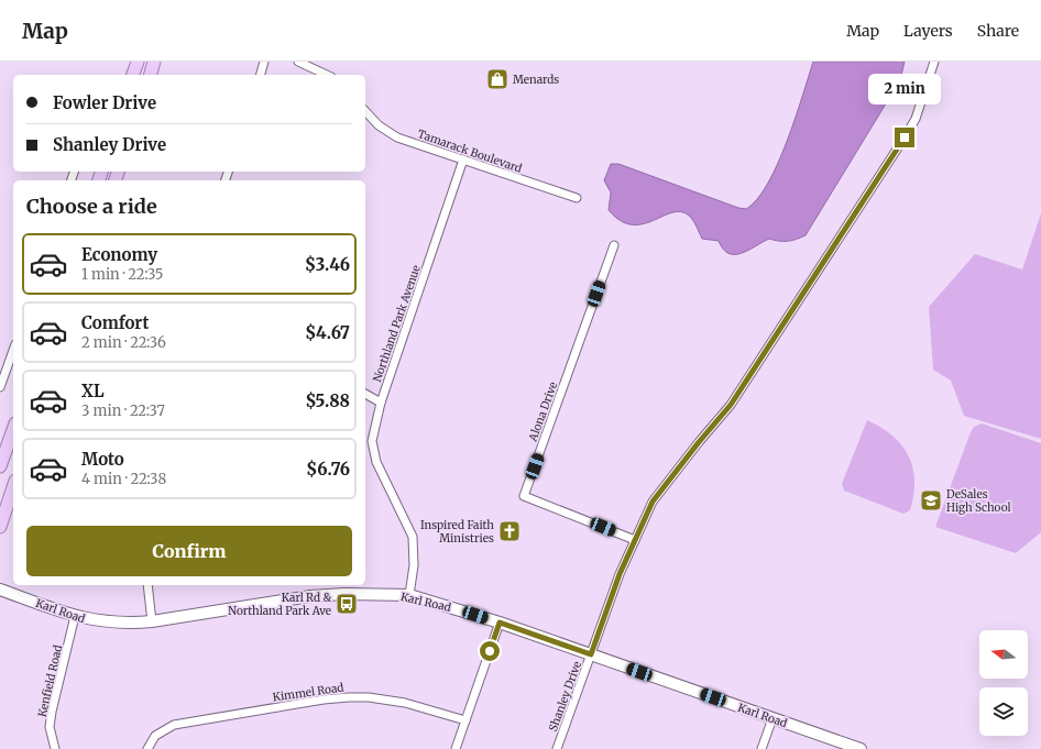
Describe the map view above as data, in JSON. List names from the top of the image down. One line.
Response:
{"streets":{"main road":["Karl Road"],"street":["Tamarack Boulevard","Northland Park Avenue","Alona Drive","Kenfield Road","Kimmel Road","Shanley Drive"]},"crossings":[["Tamarack Boulevard","Northland Park Avenue"],["Northland Park Avenue","Karl Road"],["Alona Drive","Shanley Drive"],["Karl Road","Kenfield Road"],["Karl Road","Shanley Drive"]],"places":{"shop":["Menards"],"school or university":["DeSales High School"],"church":["Inspired Faith Ministries"],"bus stop":["Karl Rd & Northland Park Ave"]},"north":"left","page":{"header":"Map","nav":["Map","Layers","Share"],"bubble":"2 min","banner":["Fowler Drive","Shanley Drive"],"heading":"Choose a ride","list":[{"name":"Economy","note":"1 min · 22:35","value":"$3.46"},{"name":"Comfort","note":"2 min · 22:36","value":"$4.67"},{"name":"XL","note":"3 min · 22:37","value":"$5.88"},{"name":"Moto","note":"4 min · 22:38","value":"$6.76"}],"buttons":"Confirm"}}
